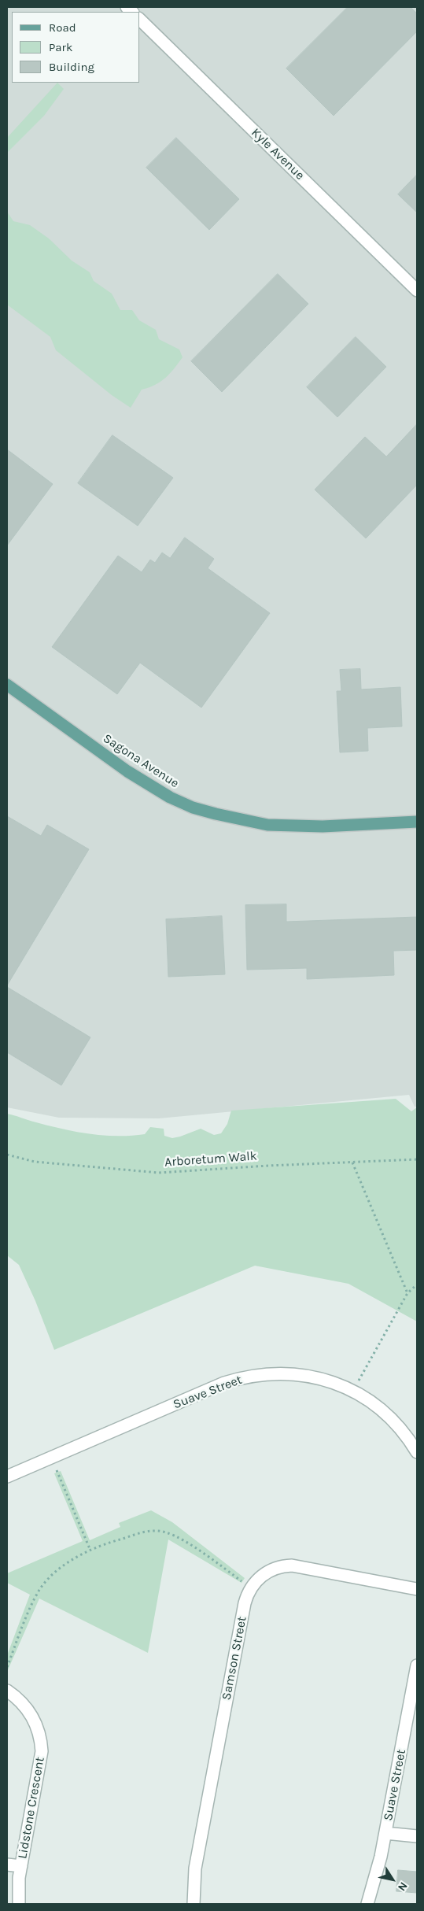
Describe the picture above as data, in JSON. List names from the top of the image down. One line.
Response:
{"streets":{"main road":["Sagona Avenue"],"street":["Kyle Avenue","Suave Street","Samson Street","Lidstone Crescent"],"path":["Arboretum Walk"]},"legend":["Road","Park","Building"],"north":"bottom right"}
